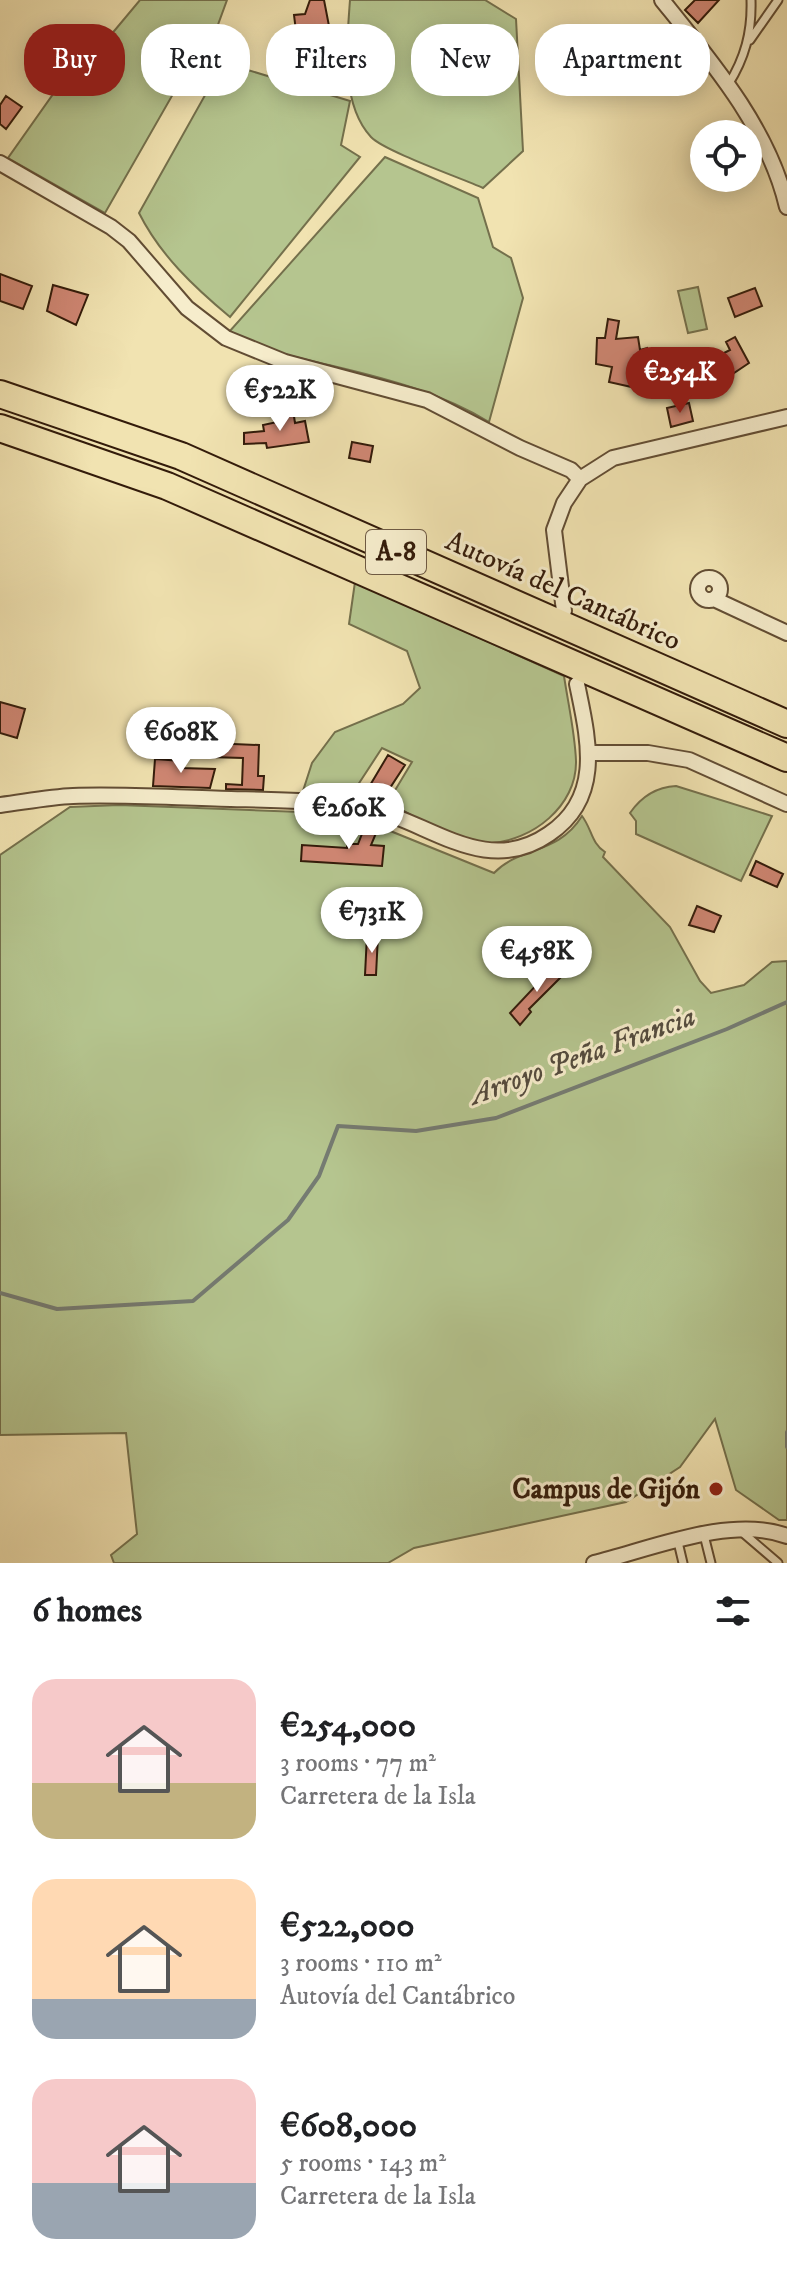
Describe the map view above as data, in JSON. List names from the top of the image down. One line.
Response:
{"streets":{"highway":["A-8","Autovía del Cantábrico"]},"water":["Arroyo Peña Francia"],"places":["Campus de Gijón"],"page":{"chip":["Buy","Rent","Filters","New","Apartment"],"price":["€254K","€522K","€608K","€260K","€731K","€458K"],"heading":"6 homes","list":[{"name":"€254,000","note":"3 rooms · 77 m² · Carretera de la Isla"},{"name":"€522,000","note":"3 rooms · 110 m² · Autovía del Cantábrico"},{"name":"€608,000","note":"5 rooms · 143 m² · Carretera de la Isla"}]}}
